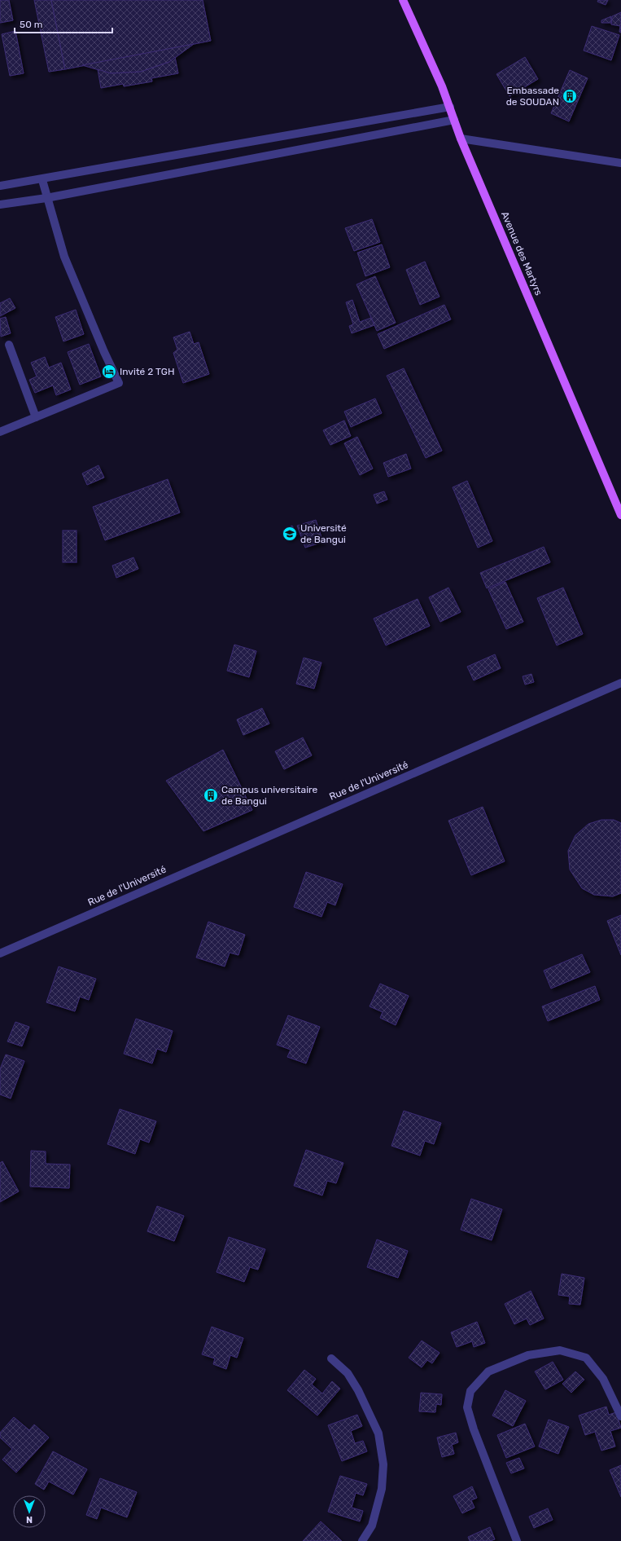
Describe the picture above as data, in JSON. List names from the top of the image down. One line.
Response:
{"streets":{"main road":["Avenue des Martyrs"],"street":["Rue de l'Université"]},"places":{"building":["Embassade de SOUDAN","Campus universitaire de Bangui"],"hotel":["Invité 2 TGH"],"school or university":["Université de Bangui"]},"scale_bar":"50 m","north":"bottom"}
